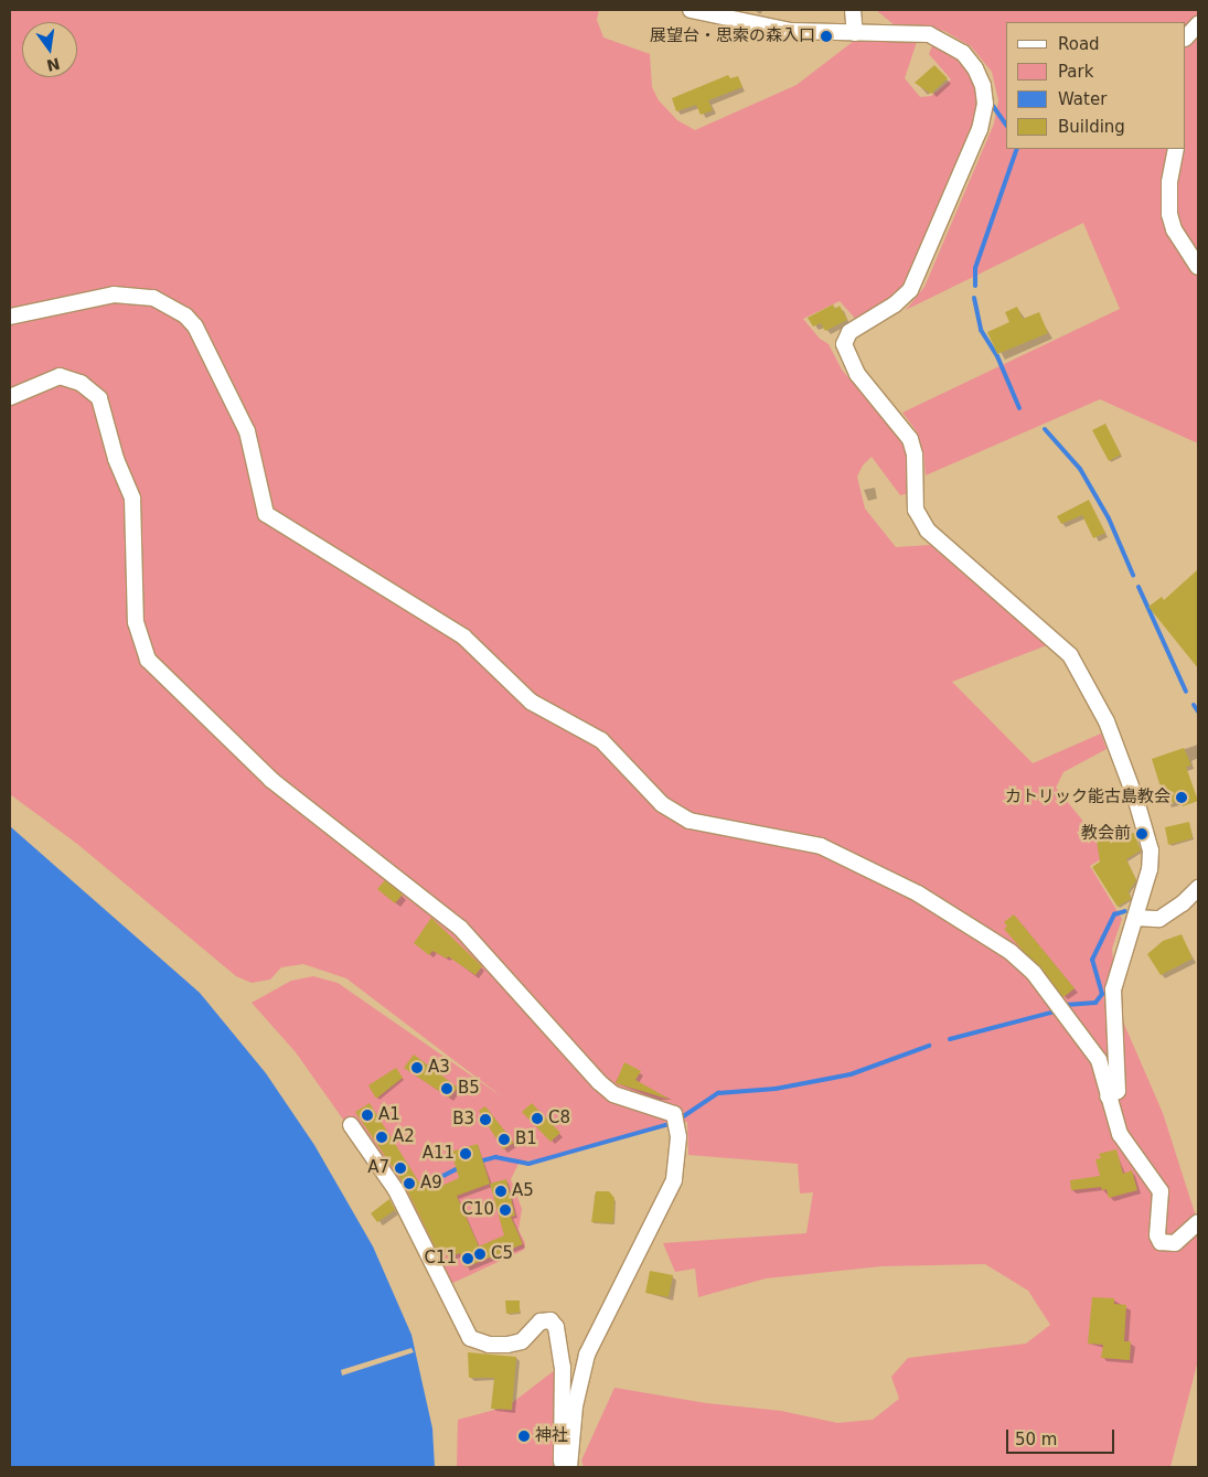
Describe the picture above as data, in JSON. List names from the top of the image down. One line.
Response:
{"places":["展望台・思索の森入口","カトリック能古島教会","教会前","A3","B5","A1","C8","B3","A2","B1","A11","A7","A9","A5","C10","C5","C11","神社"],"legend":["Road","Park","Water","Building"],"scale_bar":"50 m","north":"bottom"}
